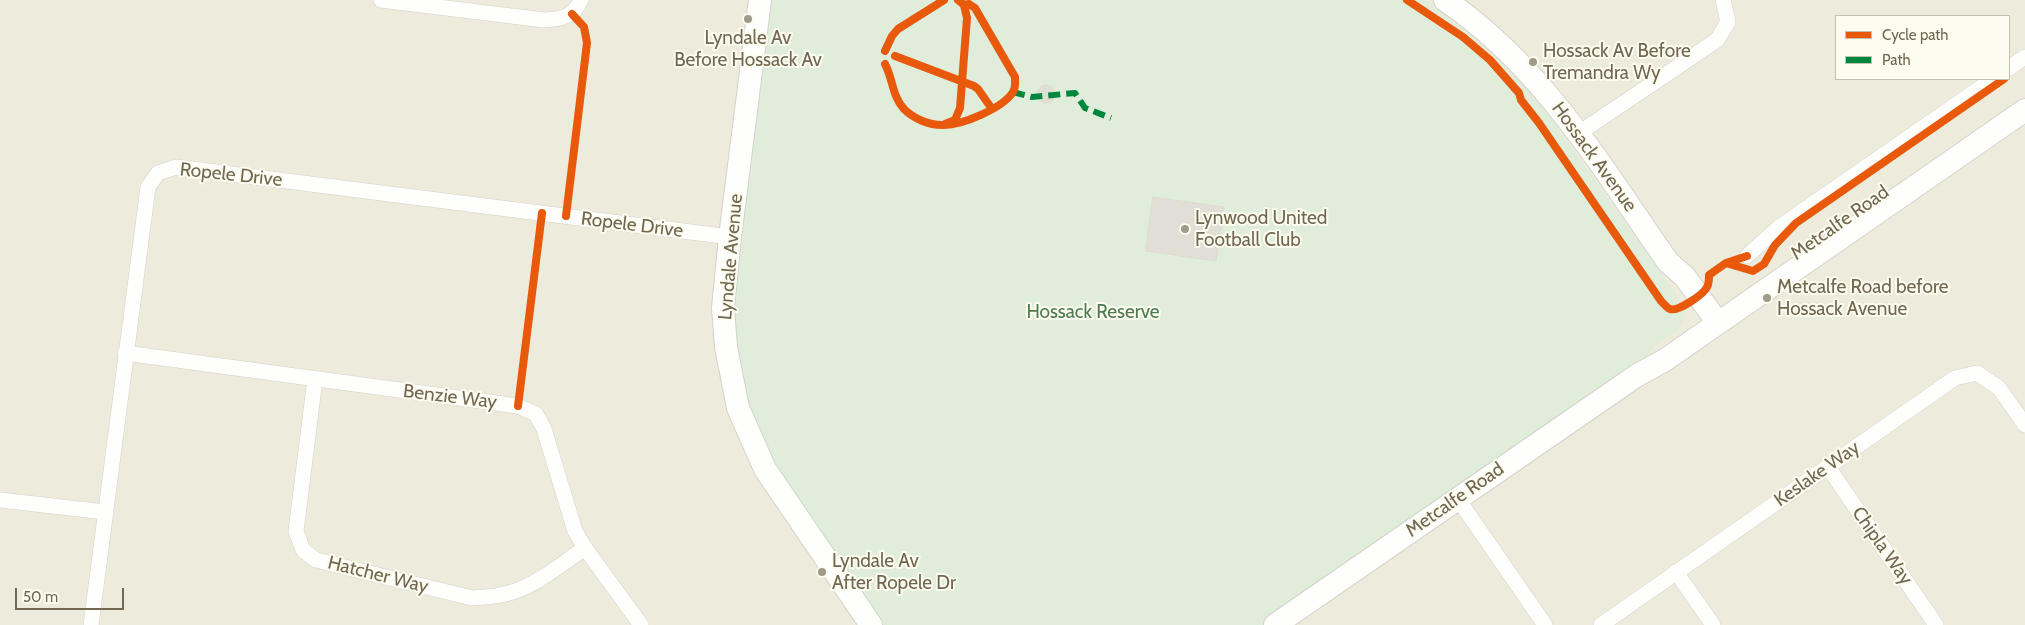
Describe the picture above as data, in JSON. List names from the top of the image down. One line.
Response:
{"streets":{"street":["Hossack Avenue","Ropele Drive","Metcalfe Road","Lyndale Avenue","Benzie Way","Keslake Way","Chipla Way","Hatcher Way"]},"crossings":[["Hossack Avenue","Metcalfe Road"],["Ropele Drive","Lyndale Avenue"],["Ropele Drive","Benzie Way"],["Benzie Way","Hatcher Way"],["Keslake Way","Chipla Way"]],"parks":["Hossack Reserve"],"places":["Lyndale Av Before Hossack Av","Hossack Av Before Tremandra Wy","Lynwood United Football Club","Metcalfe Road before Hossack Avenue","Lyndale Av After Ropele Dr"],"legend":["Cycle path","Path"],"scale_bar":"50 m"}
